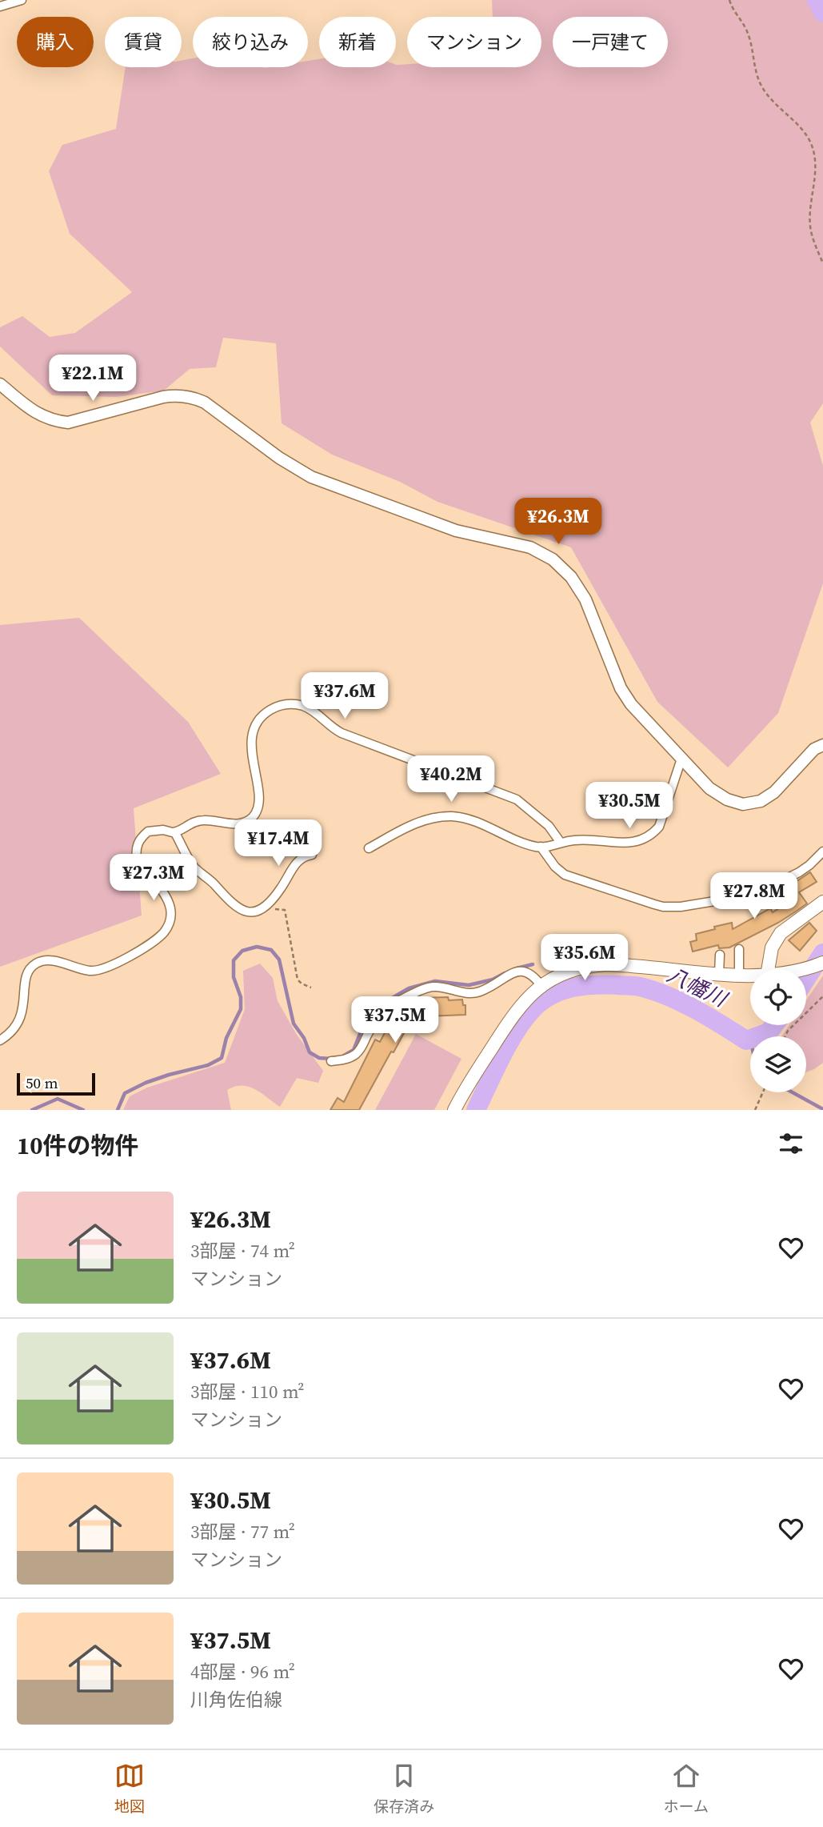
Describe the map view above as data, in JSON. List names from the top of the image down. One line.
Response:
{"water":["八幡川"],"scale_bar":"50 m","page":{"chip":["購入","賃貸","絞り込み","新着","マンション","一戸建て"],"price":["¥22.1M","¥26.3M","¥37.6M","¥40.2M","¥30.5M","¥17.4M","¥27.3M","¥27.8M","¥35.6M","¥37.5M"],"scale":"50 m","heading":"10件の物件","list":[{"name":"¥26.3M","note":"3部屋 · 74 m² · マンション"},{"name":"¥37.6M","note":"3部屋 · 110 m² · マンション"},{"name":"¥30.5M","note":"3部屋 · 77 m² · マンション"},{"name":"¥37.5M","note":"4部屋 · 96 m² · 川角佐伯線"}],"tabs":["地図","保存済み","ホーム"]}}
